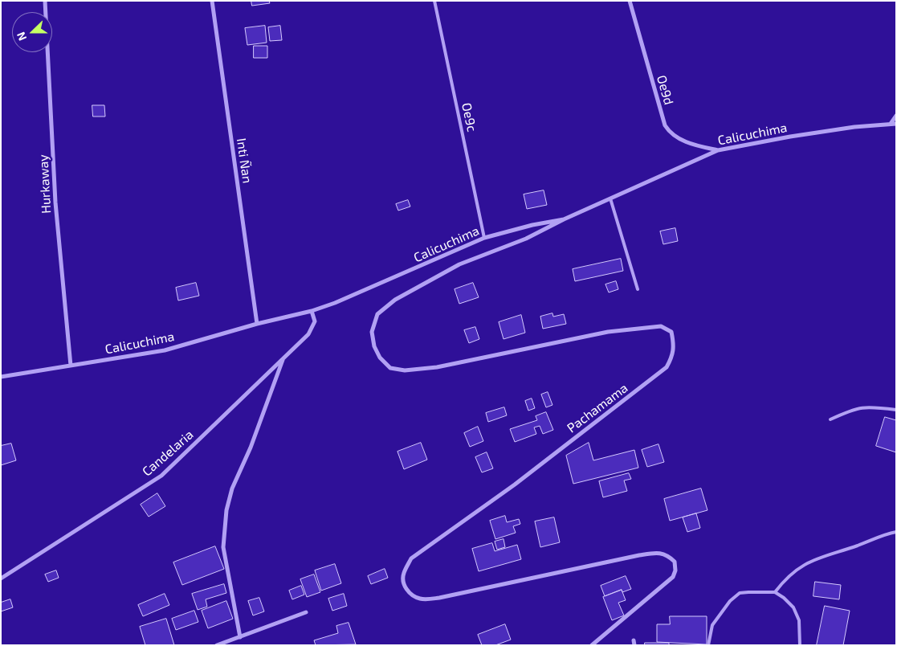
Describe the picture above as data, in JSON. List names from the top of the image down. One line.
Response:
{"streets":{"street":["Oe9d","Calicuchima","Inti Ñan","Hurkaway","Pachamama","Candelaria"],"lane":["Oe9c"]},"crossings":[["Oe9d","Calicuchima"],["Oe9c","Calicuchima"],["Calicuchima","Inti Ñan"],["Calicuchima","Hurkaway"],["Calicuchima","Pachamama"],["Calicuchima","Candelaria"]],"north":"left"}
